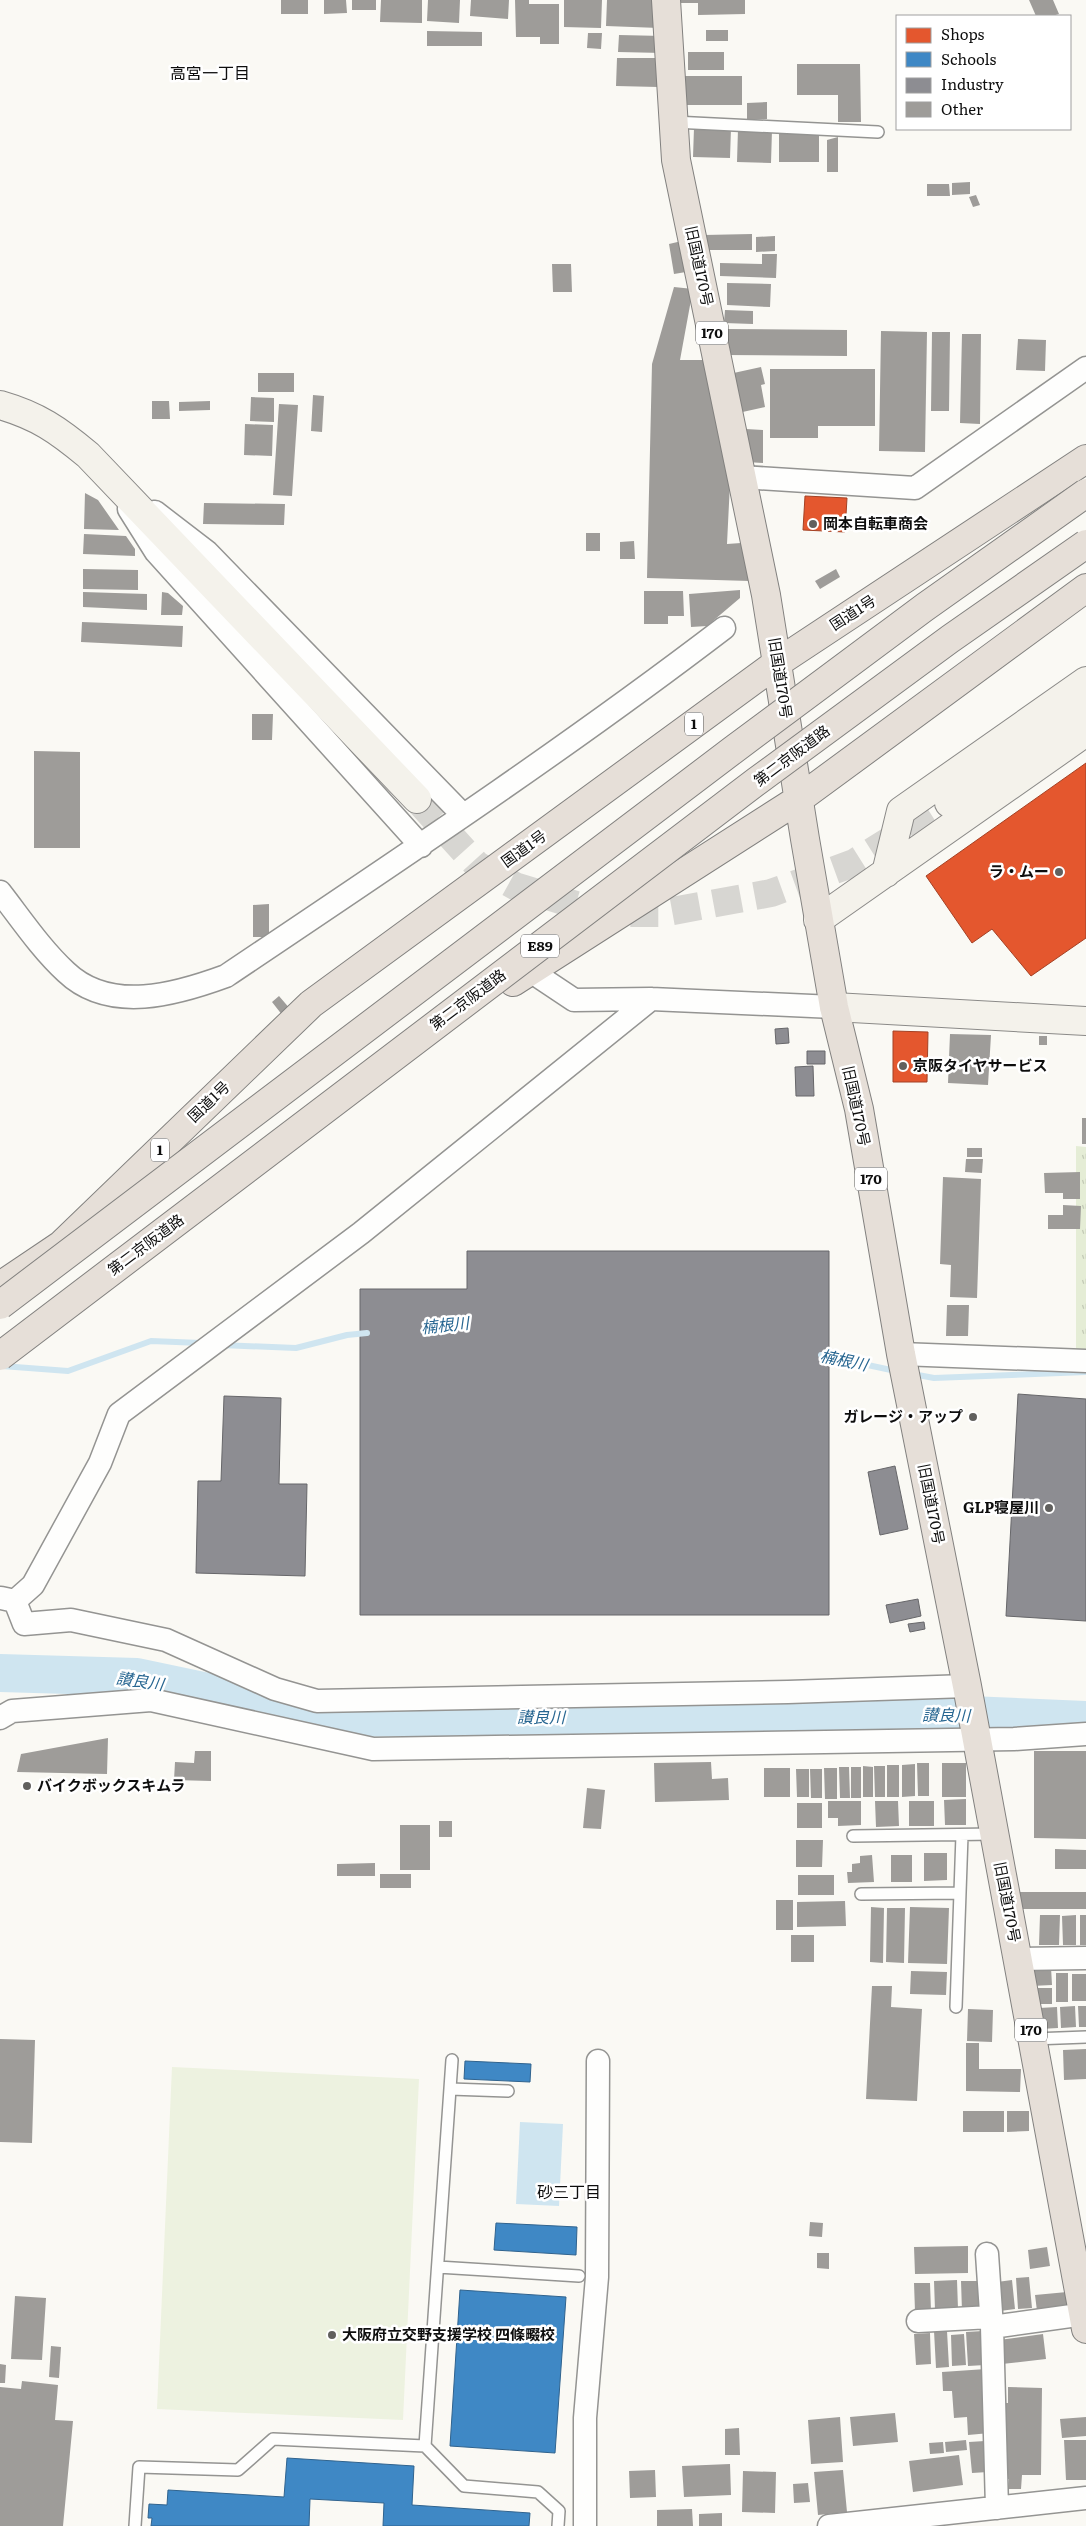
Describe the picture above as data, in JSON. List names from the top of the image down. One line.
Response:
{"streets":{"highway":["旧国道170号","170","国道1号","1","第二京阪道路","E89"]},"crossings":[["旧国道170号","国道1号"]],"districts":["高宮一丁目","砂三丁目"],"water":["楠根川","讃良川"],"places":["岡本自転車商会","ラ・ムー","京阪タイヤサービス","ガレージ・アップ","GLP寝屋川","バイクボックスキムラ","大阪府立交野支援学校 四條畷校"],"legend":["Shops","Schools","Industry","Other"]}
